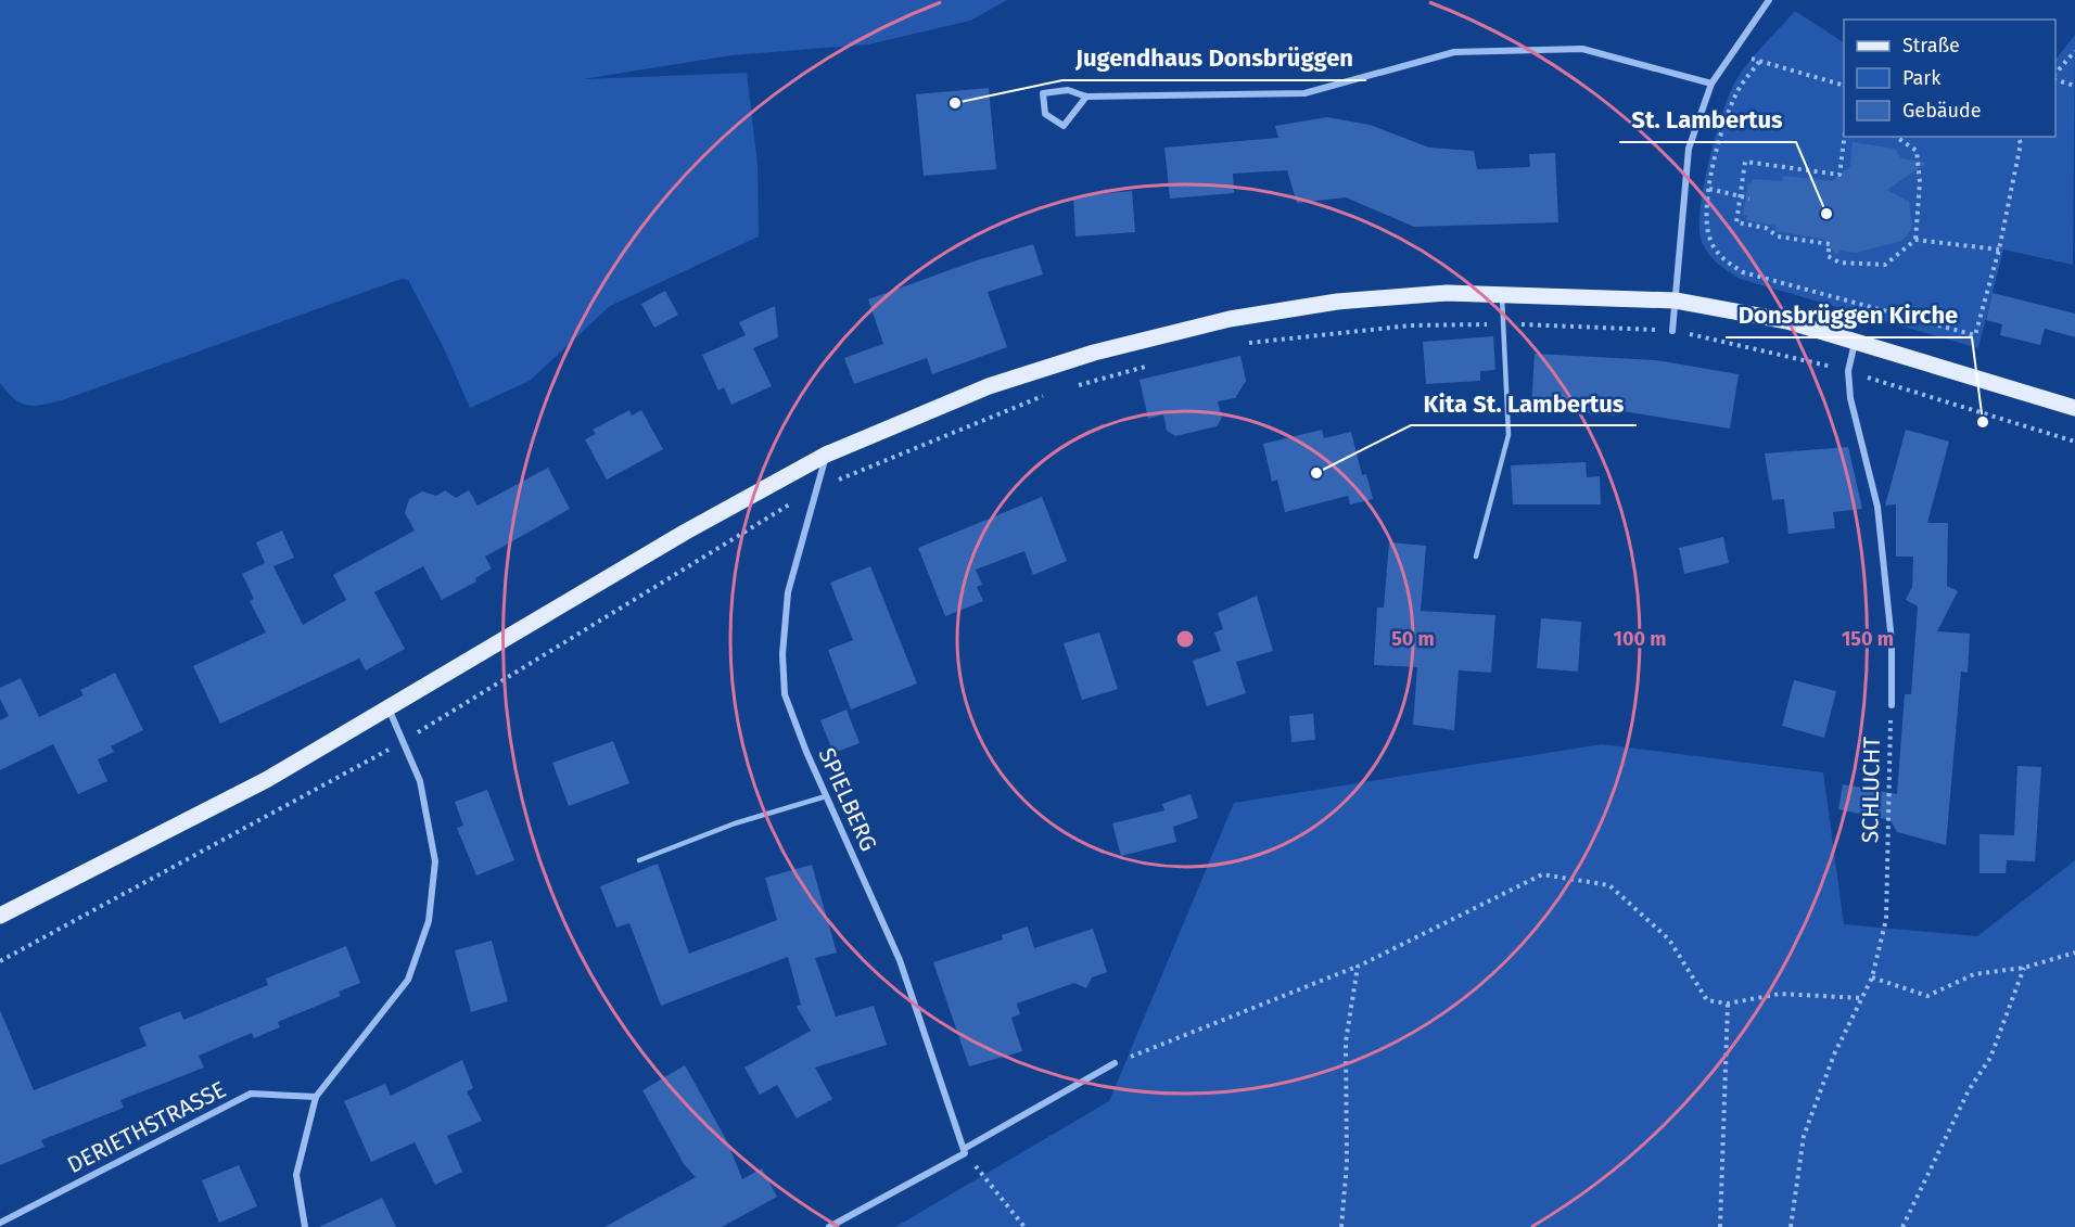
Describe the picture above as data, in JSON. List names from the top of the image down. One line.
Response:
{"streets":{"street":["SCHLUCHT","SPIELBERG","DERIETHSTRASSE"]},"places":["Jugendhaus Donsbrüggen","St. Lambertus","Donsbrüggen Kirche","Kita St. Lambertus"],"legend":["Straße","Park","Gebäude"],"rings":["50 m","100 m","150 m"]}
